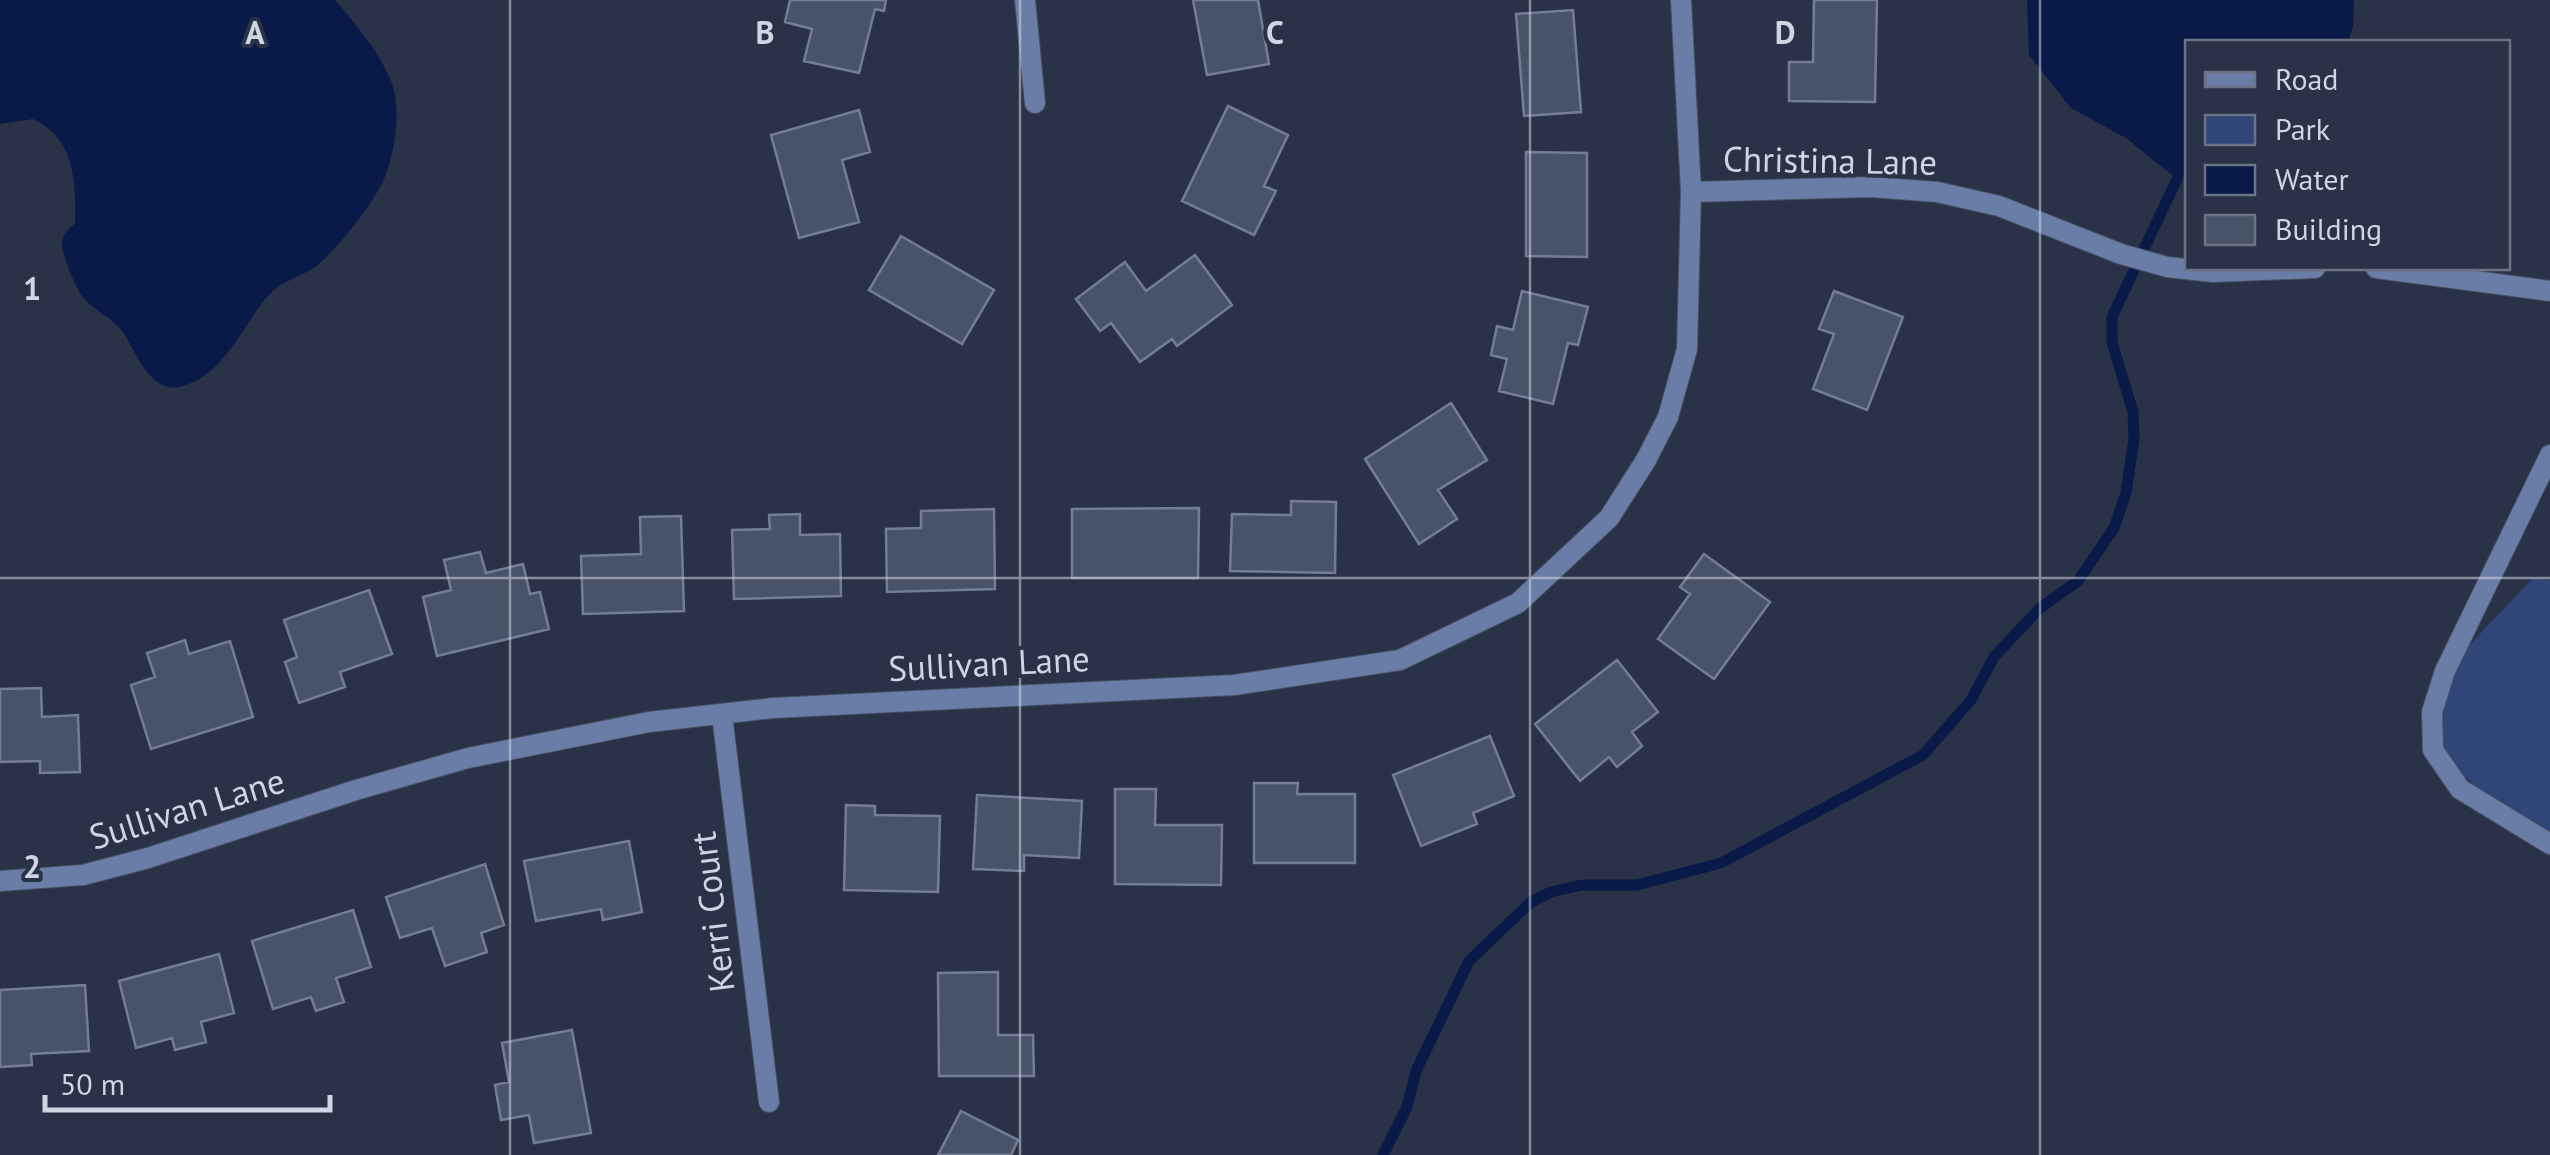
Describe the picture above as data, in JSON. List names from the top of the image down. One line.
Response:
{"streets":{"street":["Christina Lane","Sullivan Lane","Kerri Court"]},"crossings":[["Christina Lane","Sullivan Lane"],["Sullivan Lane","Kerri Court"]],"legend":["Road","Park","Water","Building"],"scale_bar":"50 m","grid":{"columns":["A","B","C","D"],"rows":["1","2"]}}
